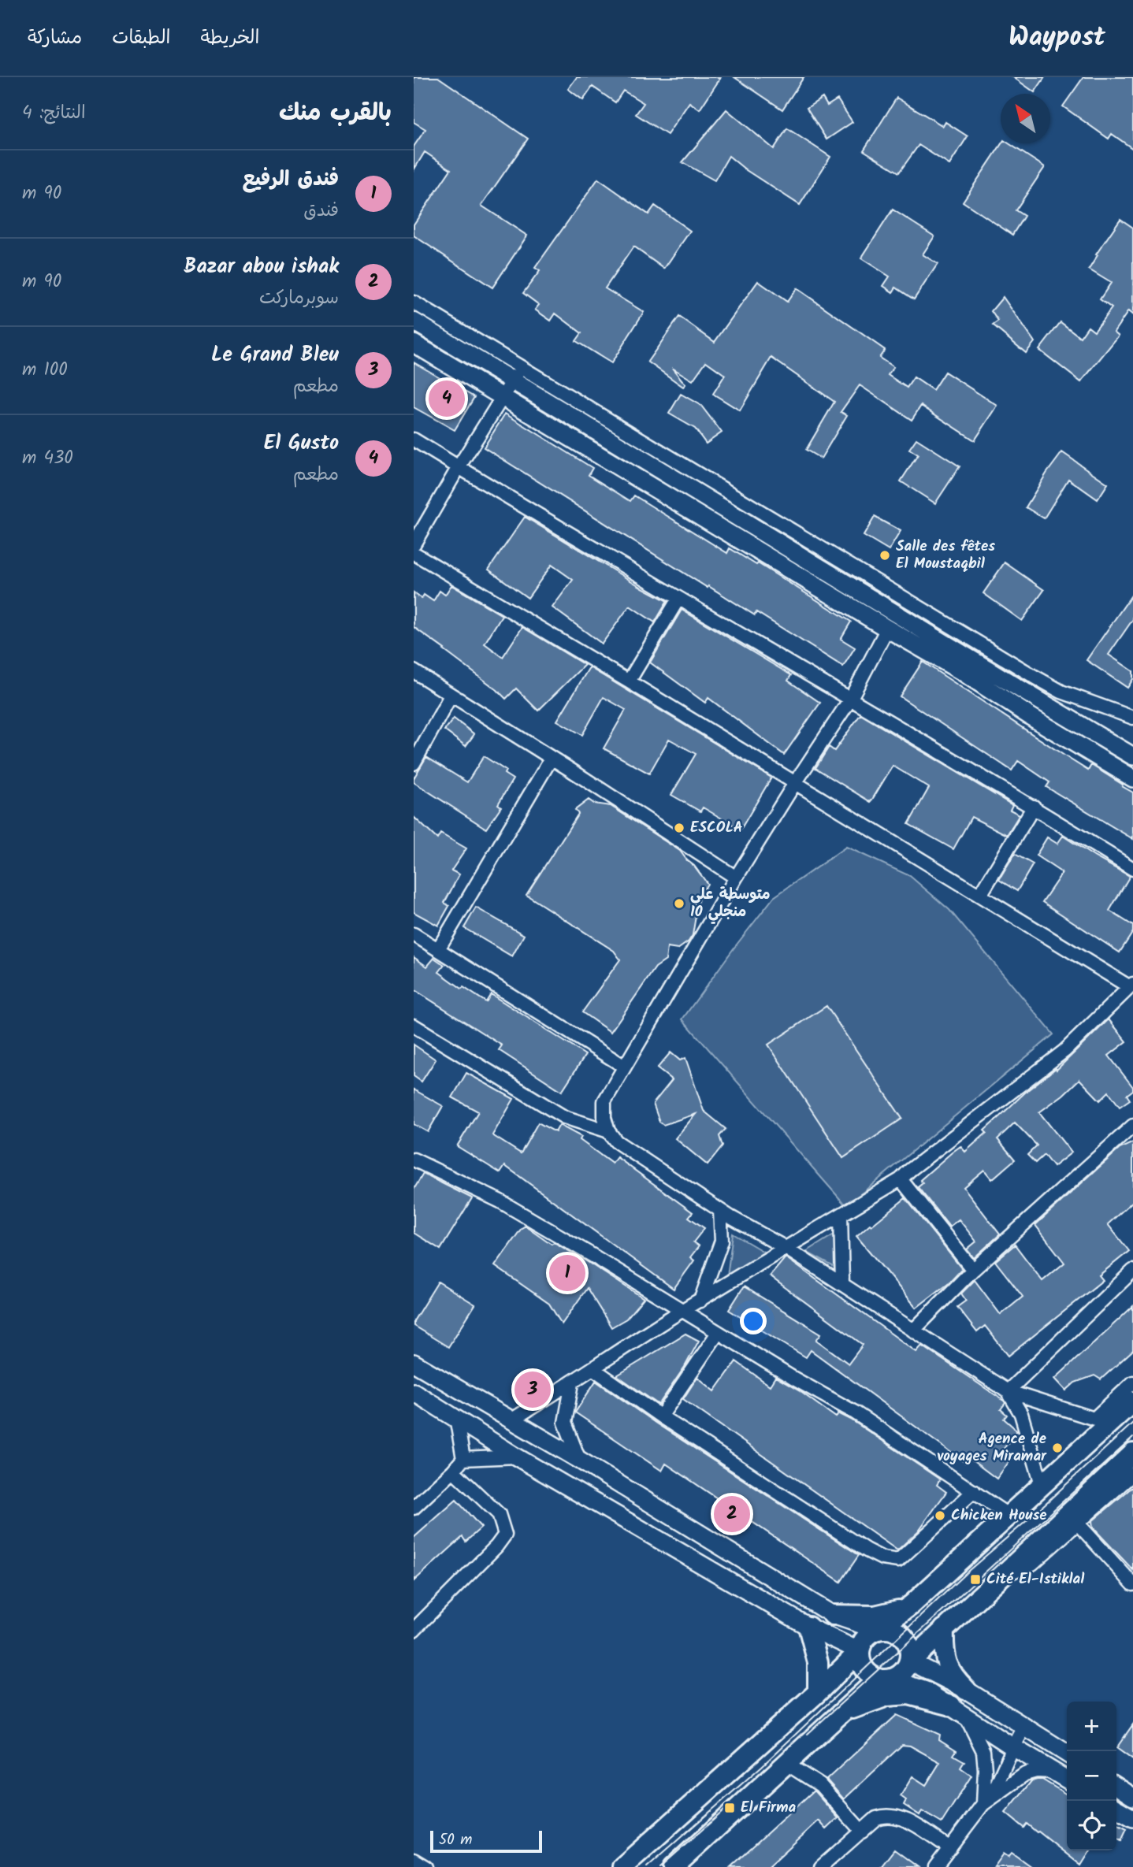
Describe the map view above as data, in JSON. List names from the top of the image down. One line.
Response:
{"places":{"other":["Salle des fêtes El Moustaqbil","ESCOLA","متوسطة علي منجلي 10","Agence de voyages Miramar","Chicken House"],"transit":["Cité El-Istiklal","El Firma"]},"scale_bar":"50 m","north":"top left","page":{"header":"Waypost","nav":["الخريطة","الطبقات","مشاركة"],"heading":["بالقرب منك","النتائج: 4"],"list":[{"mark":"1","name":"فندق الرفيع","note":"فندق","value":"90 m"},{"mark":"2","name":"Bazar abou ishak","note":"سوبرماركت","value":"90 m"},{"mark":"3","name":"Le Grand Bleu","note":"مطعم","value":"100 m"},{"mark":"4","name":"El Gusto","note":"مطعم","value":"430 m"}],"pins":["4","1","3","2"],"map_buttons":["+","−"],"scale":"50 m"}}
